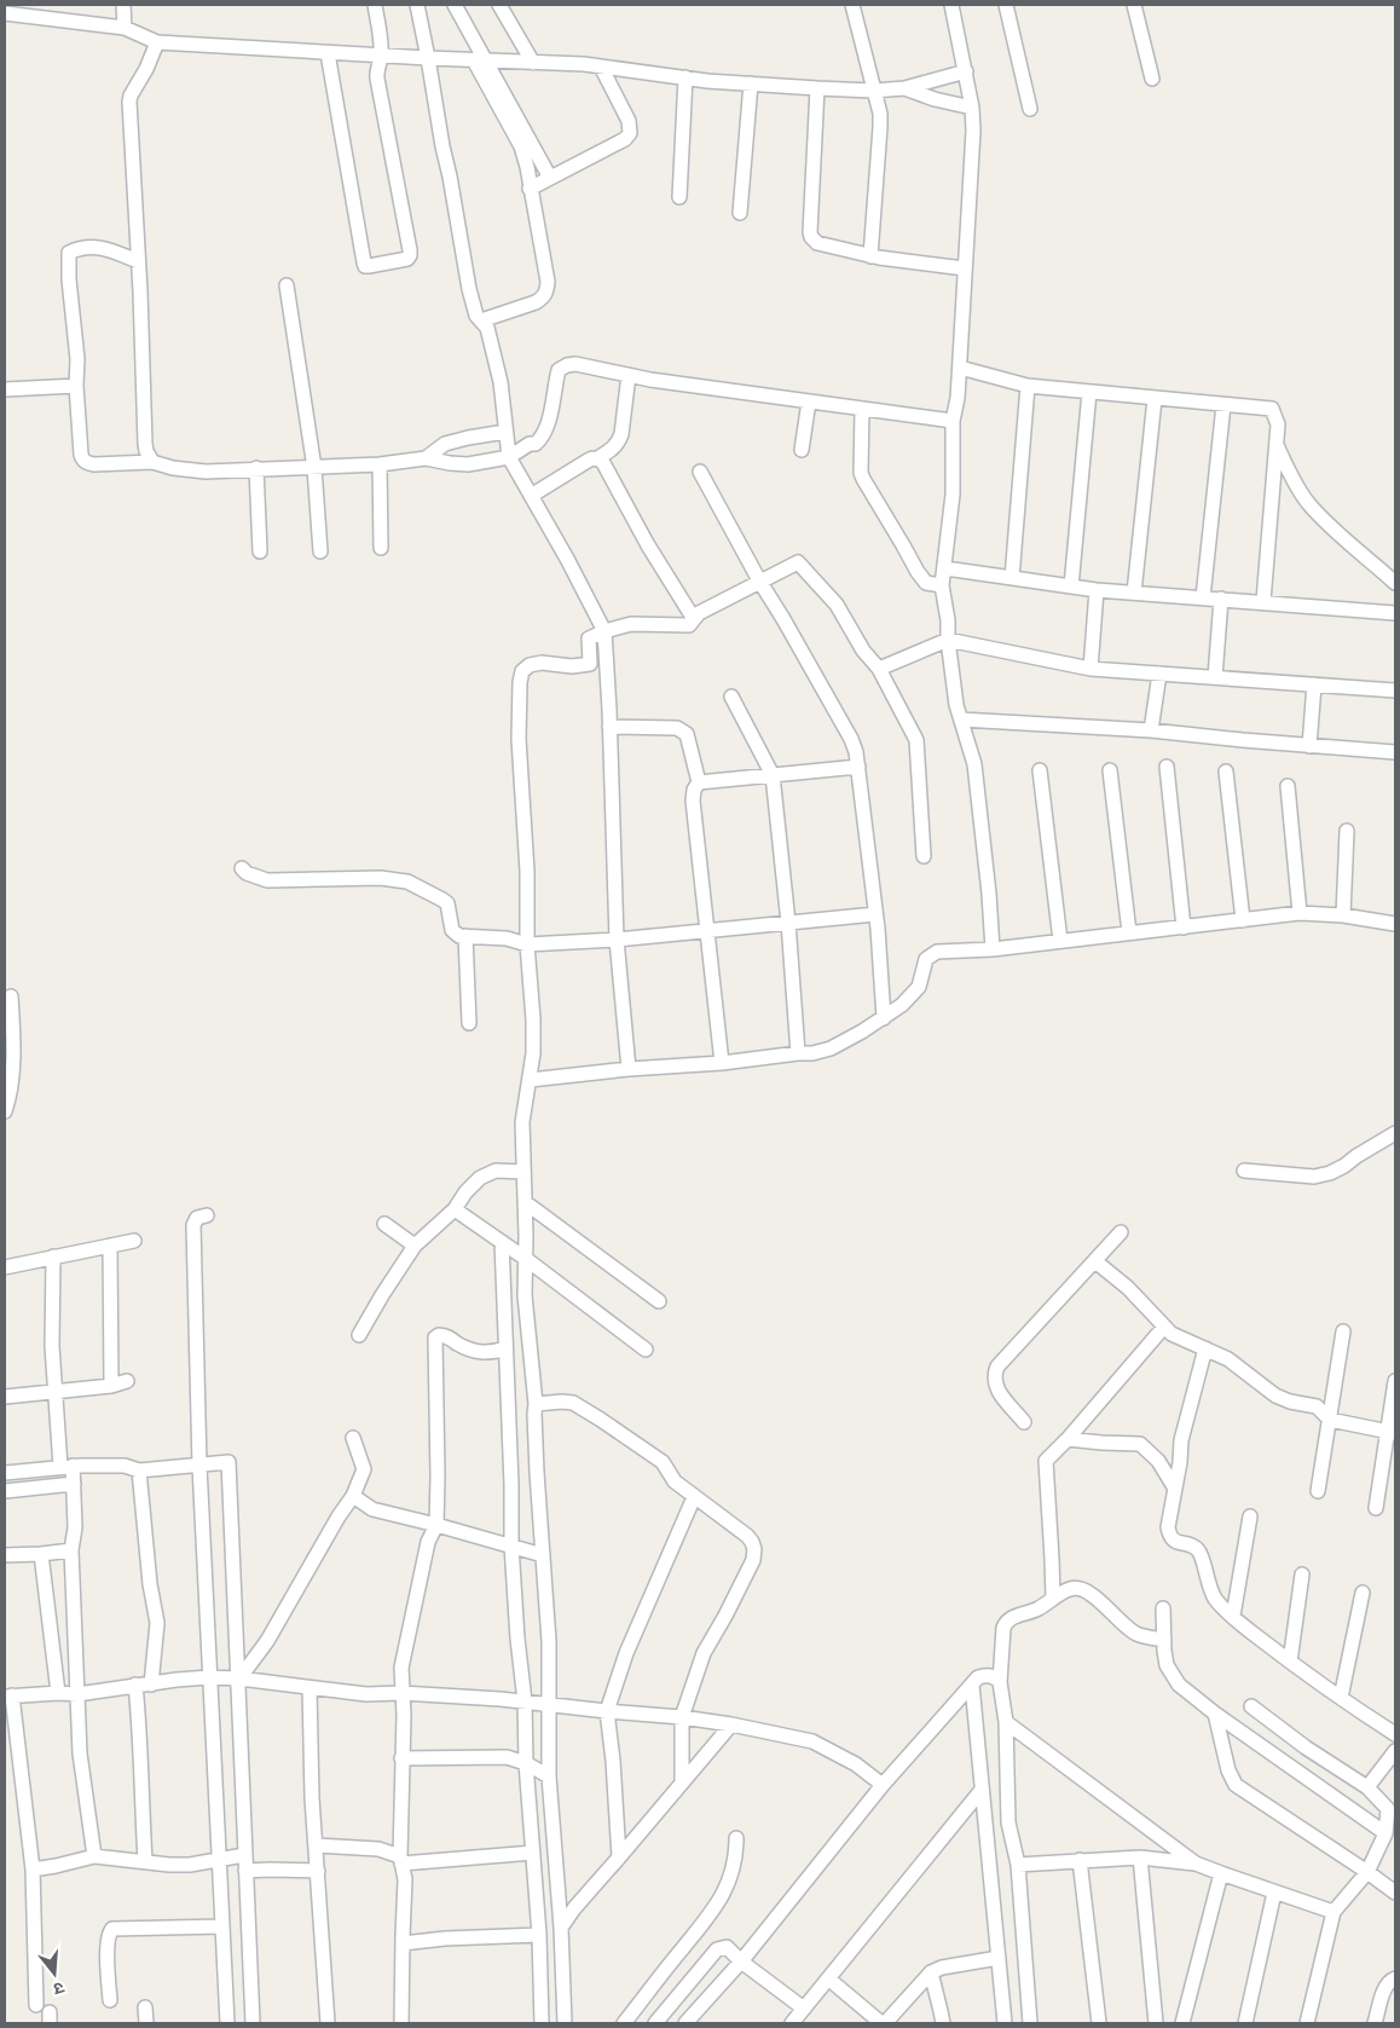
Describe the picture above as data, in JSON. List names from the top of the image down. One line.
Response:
{"north":"bottom"}
